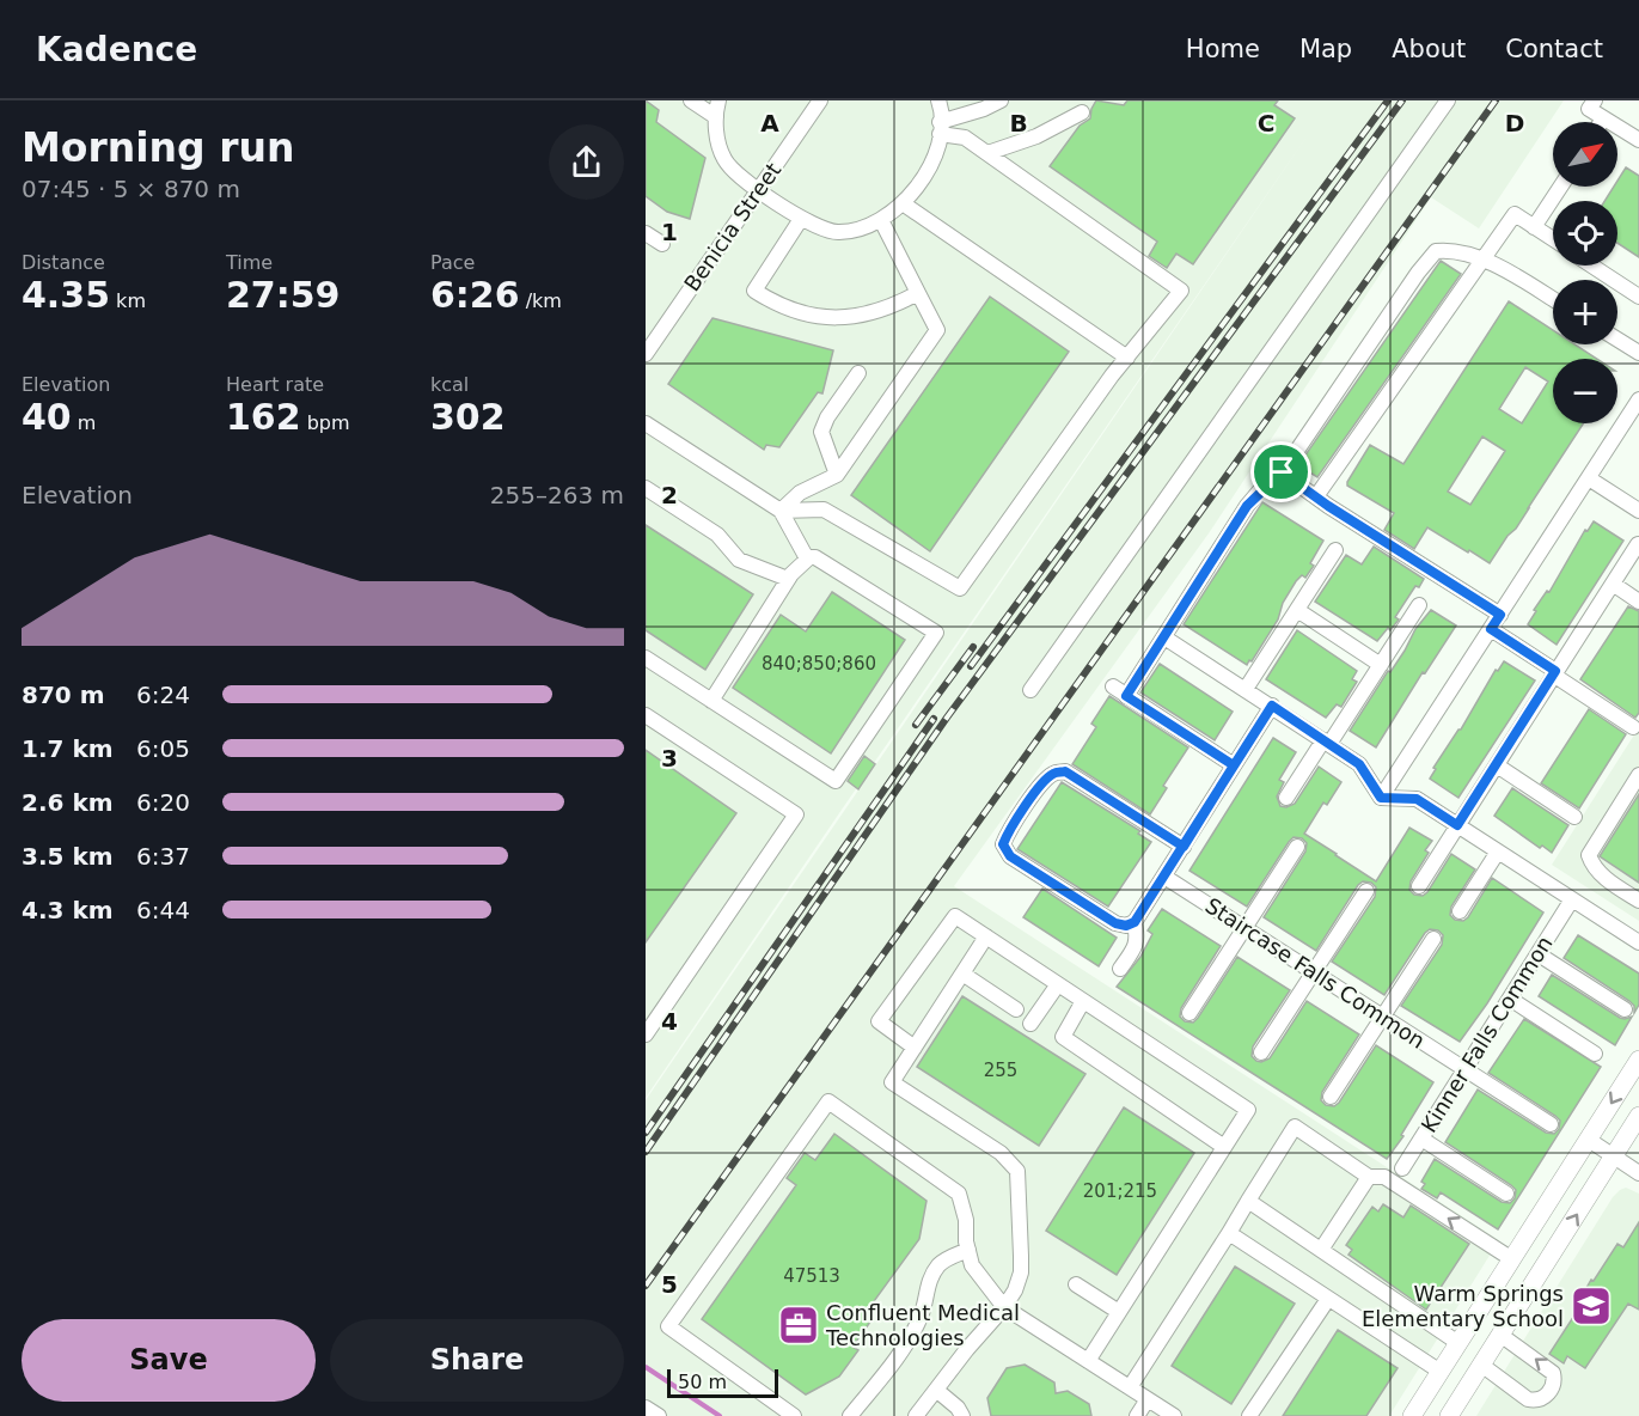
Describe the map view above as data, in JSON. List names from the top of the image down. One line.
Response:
{"streets":{"street":["Benicia Street","Staircase Falls Common","Kinner Falls Common"]},"crossings":[["Staircase Falls Common","Kinner Falls Common"]],"places":{"school or university":["Warm Springs Elementary School"],"office":["Confluent Medical Technologies"]},"house_numbers":["840;850;860","255","201;215","47513"],"scale_bar":"50 m","north":"top right","page":{"header":"Kadence","nav":["Home","Map","About","Contact"],"heading":["Morning run","07:45 · 5 × 870 m"],"map_buttons":["+","−"],"stats":[["Distance","4.35 km"],["Time","27:59"],["Pace","6:26 /km"],["Elevation","40 m"],["Heart rate","162 bpm"],["kcal","302"]],"chart":["Elevation","255–263 m"],"list":[{"name":"870 m","note":"6:24"},{"name":"1.7 km","note":"6:05"},{"name":"2.6 km","note":"6:20"},{"name":"3.5 km","note":"6:37"},{"name":"4.3 km","note":"6:44"}],"buttons":["Save","Share"],"scale":"50 m"},"grid":{"columns":["A","B","C","D"],"rows":["1","2","3","4","5"]}}
